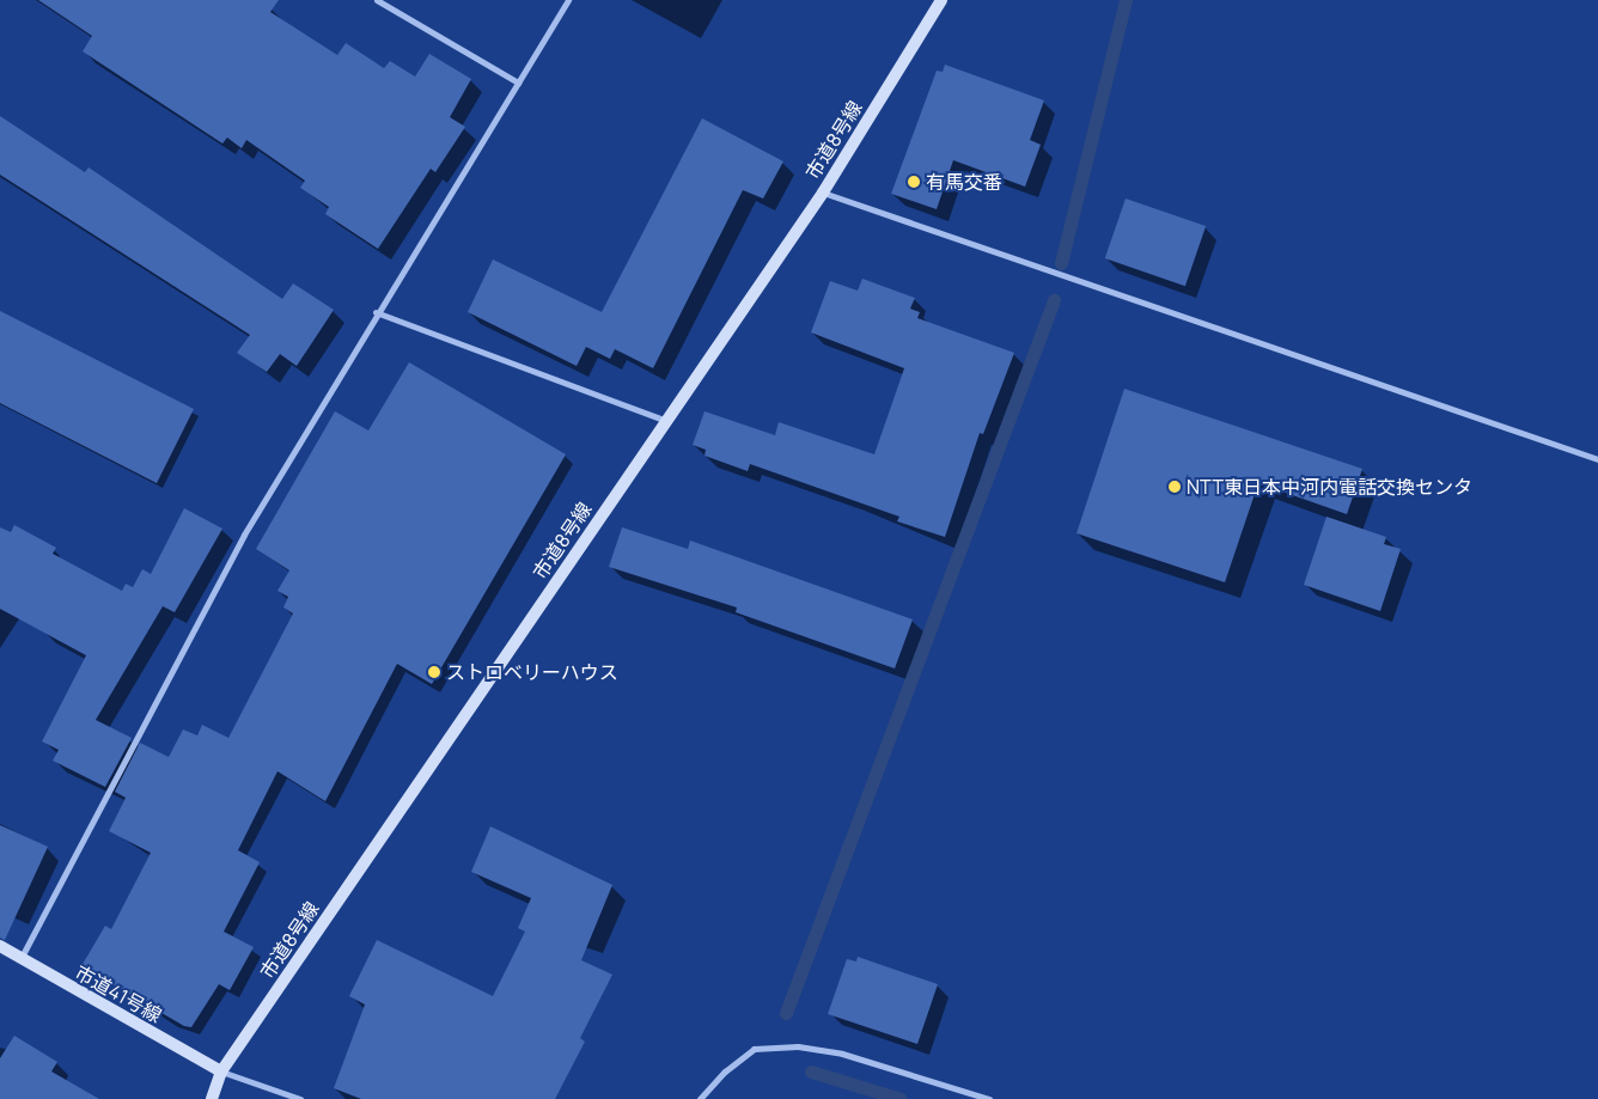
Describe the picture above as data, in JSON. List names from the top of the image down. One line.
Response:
{"streets":{"street":["市道8号線","市道41号線"]},"crossings":[["市道8号線","市道41号線"]],"places":["有馬交番","NTT東日本中河内電話交換センタ","ストロベリーハウス"]}
